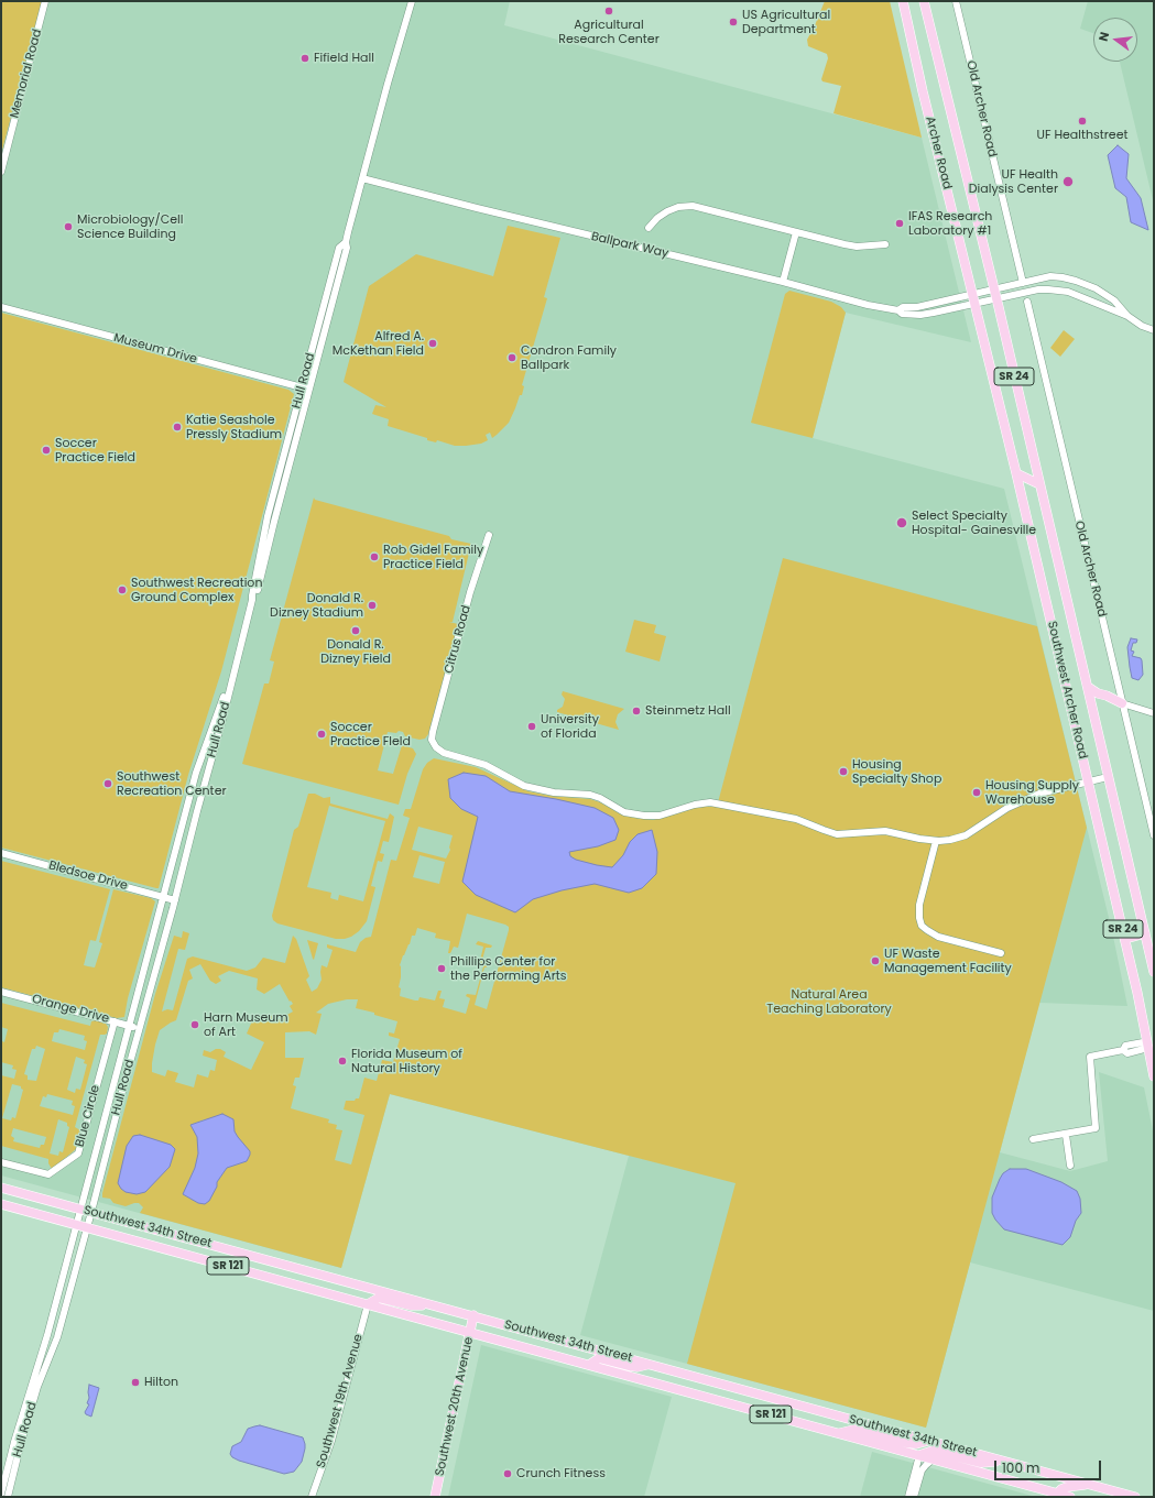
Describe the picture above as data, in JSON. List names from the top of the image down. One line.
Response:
{"streets":{"main road":["Archer Road","SR 24","Southwest Archer Road","Southwest 34th Street","SR 121","Southwest 20th Avenue"],"street":["Memorial Road","Old Archer Road","Ballpark Way","Museum Drive","Hull Road","Citrus Road","Bledsoe Drive","Orange Drive","Blue Circle","Southwest 19th Avenue"]},"crossings":[["Old Archer Road","Ballpark Way"],["Archer Road","Ballpark Way"],["Archer Road","Southwest Archer Road"],["Ballpark Way","Hull Road"],["Ballpark Way","Southwest Archer Road"],["Museum Drive","Hull Road"],["Hull Road","Bledsoe Drive"],["Hull Road","Orange Drive"],["Hull Road","Southwest 34th Street"],["Orange Drive","Blue Circle"],["Southwest 34th Street","Southwest 19th Avenue"],["Southwest 34th Street","Southwest 20th Avenue"]],"parks":["Natural Area Teaching Laboratory"],"places":["Agricultural Research Center","US Agricultural Department","Fifield Hall","UF Healthstreet","UF Health Dialysis Center","IFAS Research Laboratory #1","Microbiology/Cell Science Building","Alfred A. McKethan Field","Condron Family Ballpark","Katie Seashole Pressly Stadium","Soccer Practice Field","Select Specialty Hospital- Gainesville","Rob Gidel Family Practice Field","Southwest Recreation Ground Complex","Donald R. Dizney Stadium","Donald R. Dizney Field","Steinmetz Hall","University of Florida","Soccer Practice FIeld","Housing Specialty Shop","Southwest Recreation Center","Housing Supply Warehouse","UF Waste Management Facility","Phillips Center for the Performing Arts","Harn Museum of Art","Florida Museum of Natural History","Hilton","Crunch Fitness"],"scale_bar":"100 m","north":"left"}
